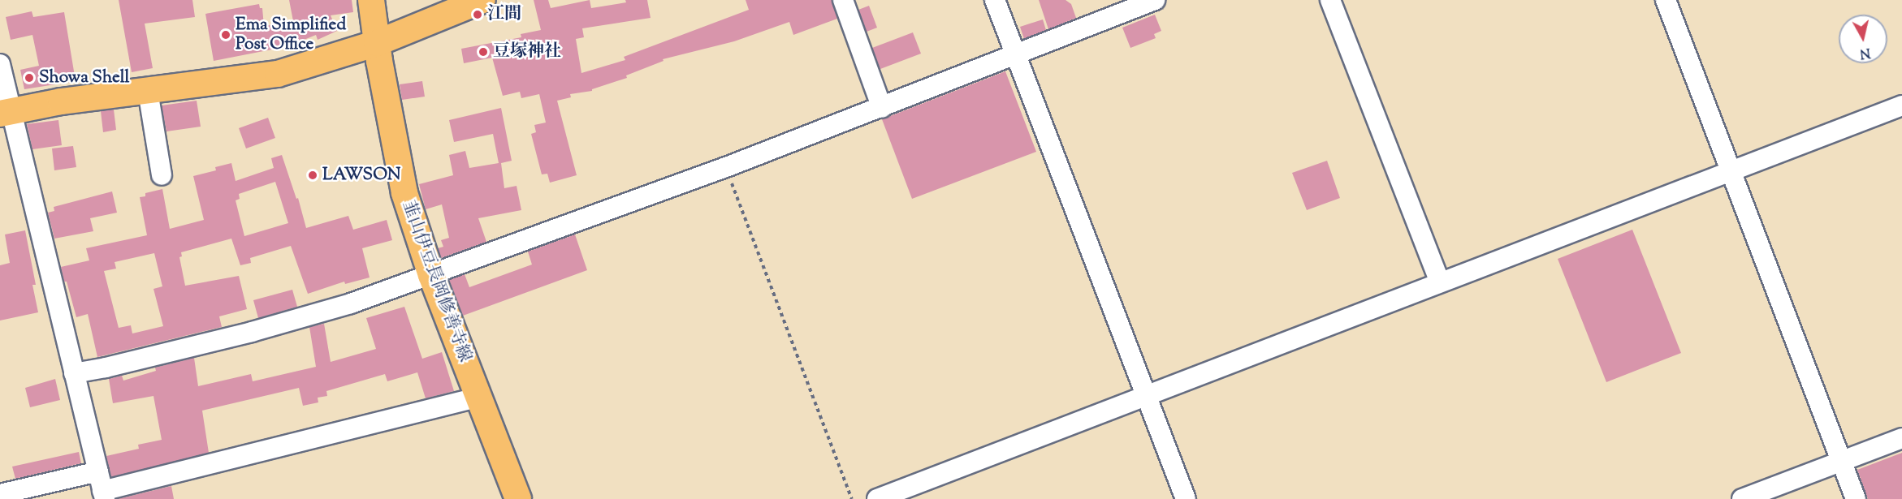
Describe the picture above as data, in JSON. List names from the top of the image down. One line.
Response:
{"streets":{"main road":["韮山伊豆長岡修善寺線"]},"places":["江間","Ema Simplified Post Office","豆塚神社","Showa Shell","LAWSON"],"north":"bottom"}
